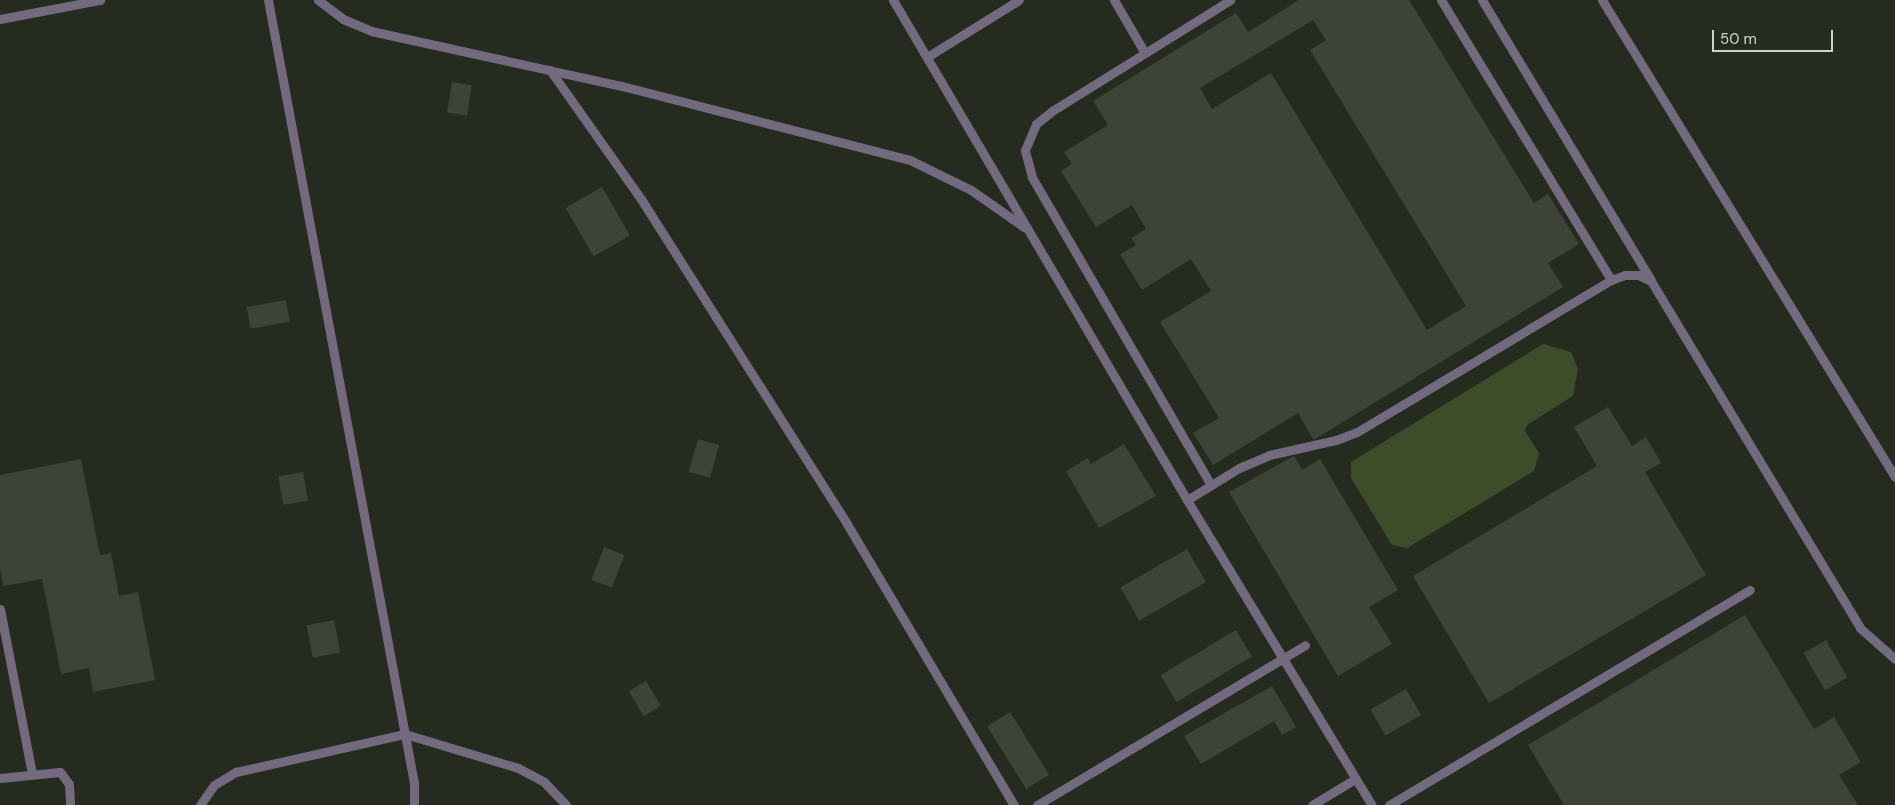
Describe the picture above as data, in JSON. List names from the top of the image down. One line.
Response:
{"scale_bar":"50 m"}
